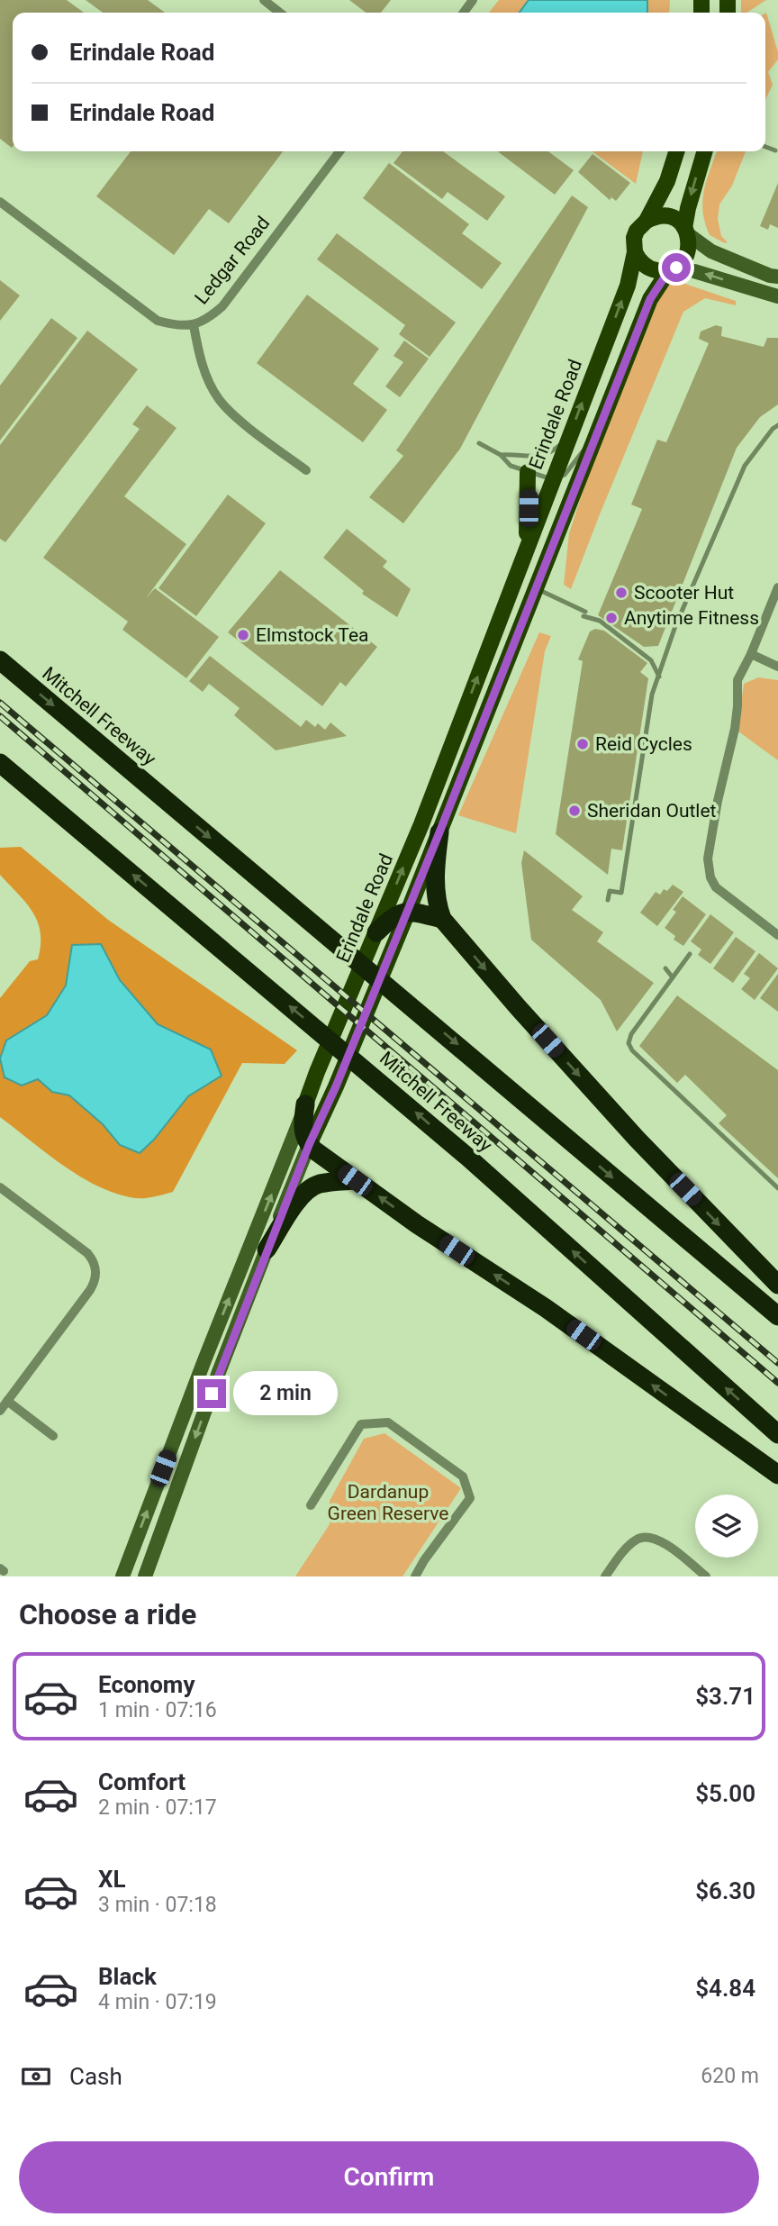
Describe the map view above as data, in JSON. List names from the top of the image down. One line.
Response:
{"streets":{"highway":["Mitchell Freeway"],"main road":["Erindale Road"],"street":["Ledgar Road"]},"parks":["Dardanup Green Reserve"],"places":["Scooter Hut","Anytime Fitness","Elmstock Tea","Reid Cycles","Sheridan Outlet"],"page":{"banner":["Erindale Road","Erindale Road"],"bubble":"2 min","heading":"Choose a ride","list":[{"name":"Economy","note":"1 min · 07:16","value":"$3.71"},{"name":"Comfort","note":"2 min · 07:17","value":"$5.00"},{"name":"XL","note":"3 min · 07:18","value":"$6.30"},{"name":"Black","note":"4 min · 07:19","value":"$4.84"}],"pay":["Cash","620 m"],"buttons":"Confirm"}}
